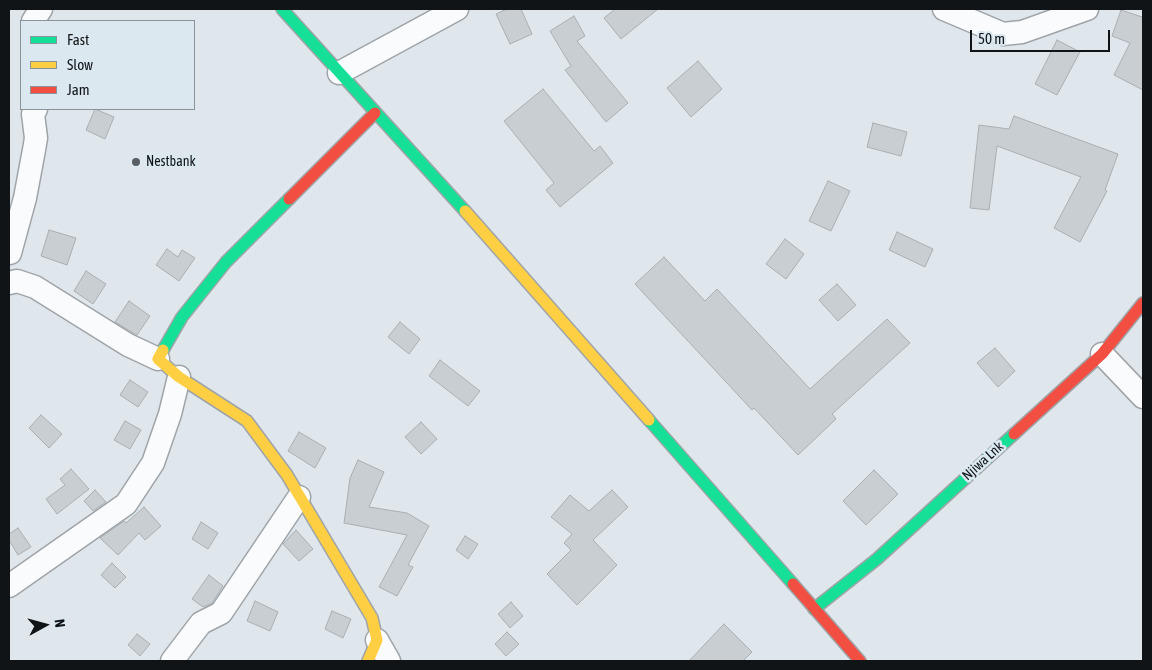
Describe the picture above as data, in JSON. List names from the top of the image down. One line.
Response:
{"streets":{"main road":["Njiwa Lnk"]},"places":["Nestbank"],"legend":["Fast","Slow","Jam"],"scale_bar":"50 m","north":"right"}
